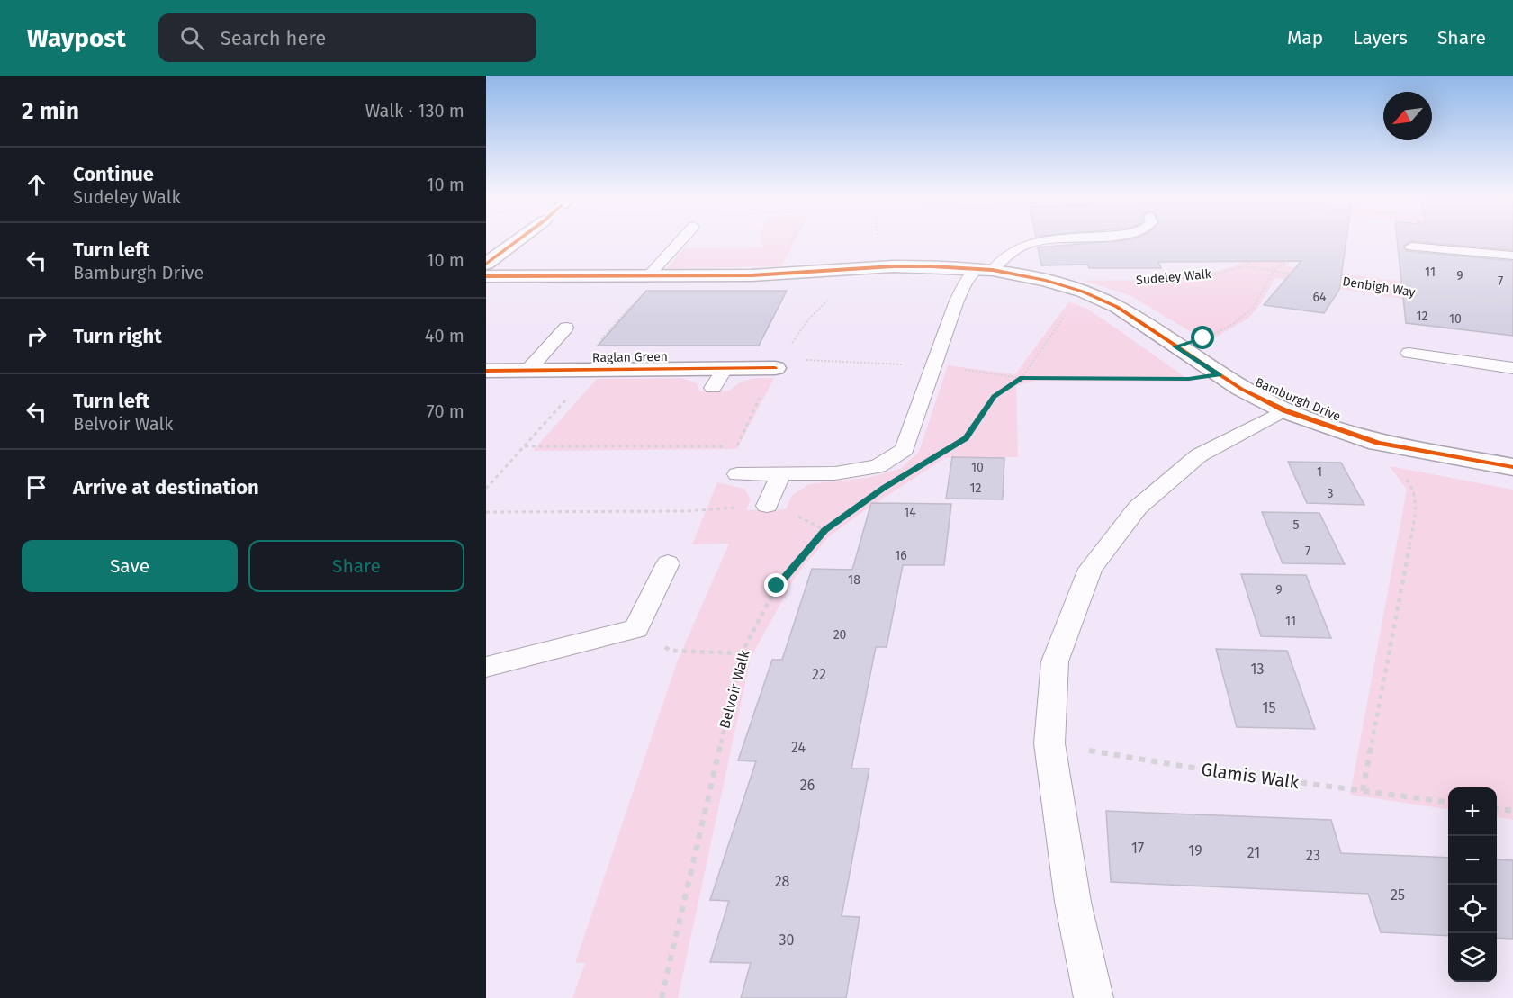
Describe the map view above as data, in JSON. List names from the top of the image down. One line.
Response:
{"streets":{"street":["Raglan Green","Bamburgh Drive"],"path":["Sudeley Walk","Denbigh Way","Belvoir Walk","Glamis Walk"]},"crossings":[["Sudeley Walk","Denbigh Way"],["Sudeley Walk","Bamburgh Drive"]],"house_numbers":["11","9","7","64","12","10","10","1","12","3","14","5","7","16","18","9","11","20","13","22","15","24","26","17","19","21","23","28","25","30"],"north":"bottom left","page":{"header":"Waypost","search":"Search here","nav":["Map","Layers","Share"],"heading":["2 min","Walk · 130 m"],"list":[["Continue","Sudeley Walk","10 m"],["Turn left","Bamburgh Drive","10 m"],["Turn right","40 m"],["Turn left","Belvoir Walk","70 m"],"Arrive at destination"],"buttons":["Save","Share"],"map_buttons":["+","−"]}}
